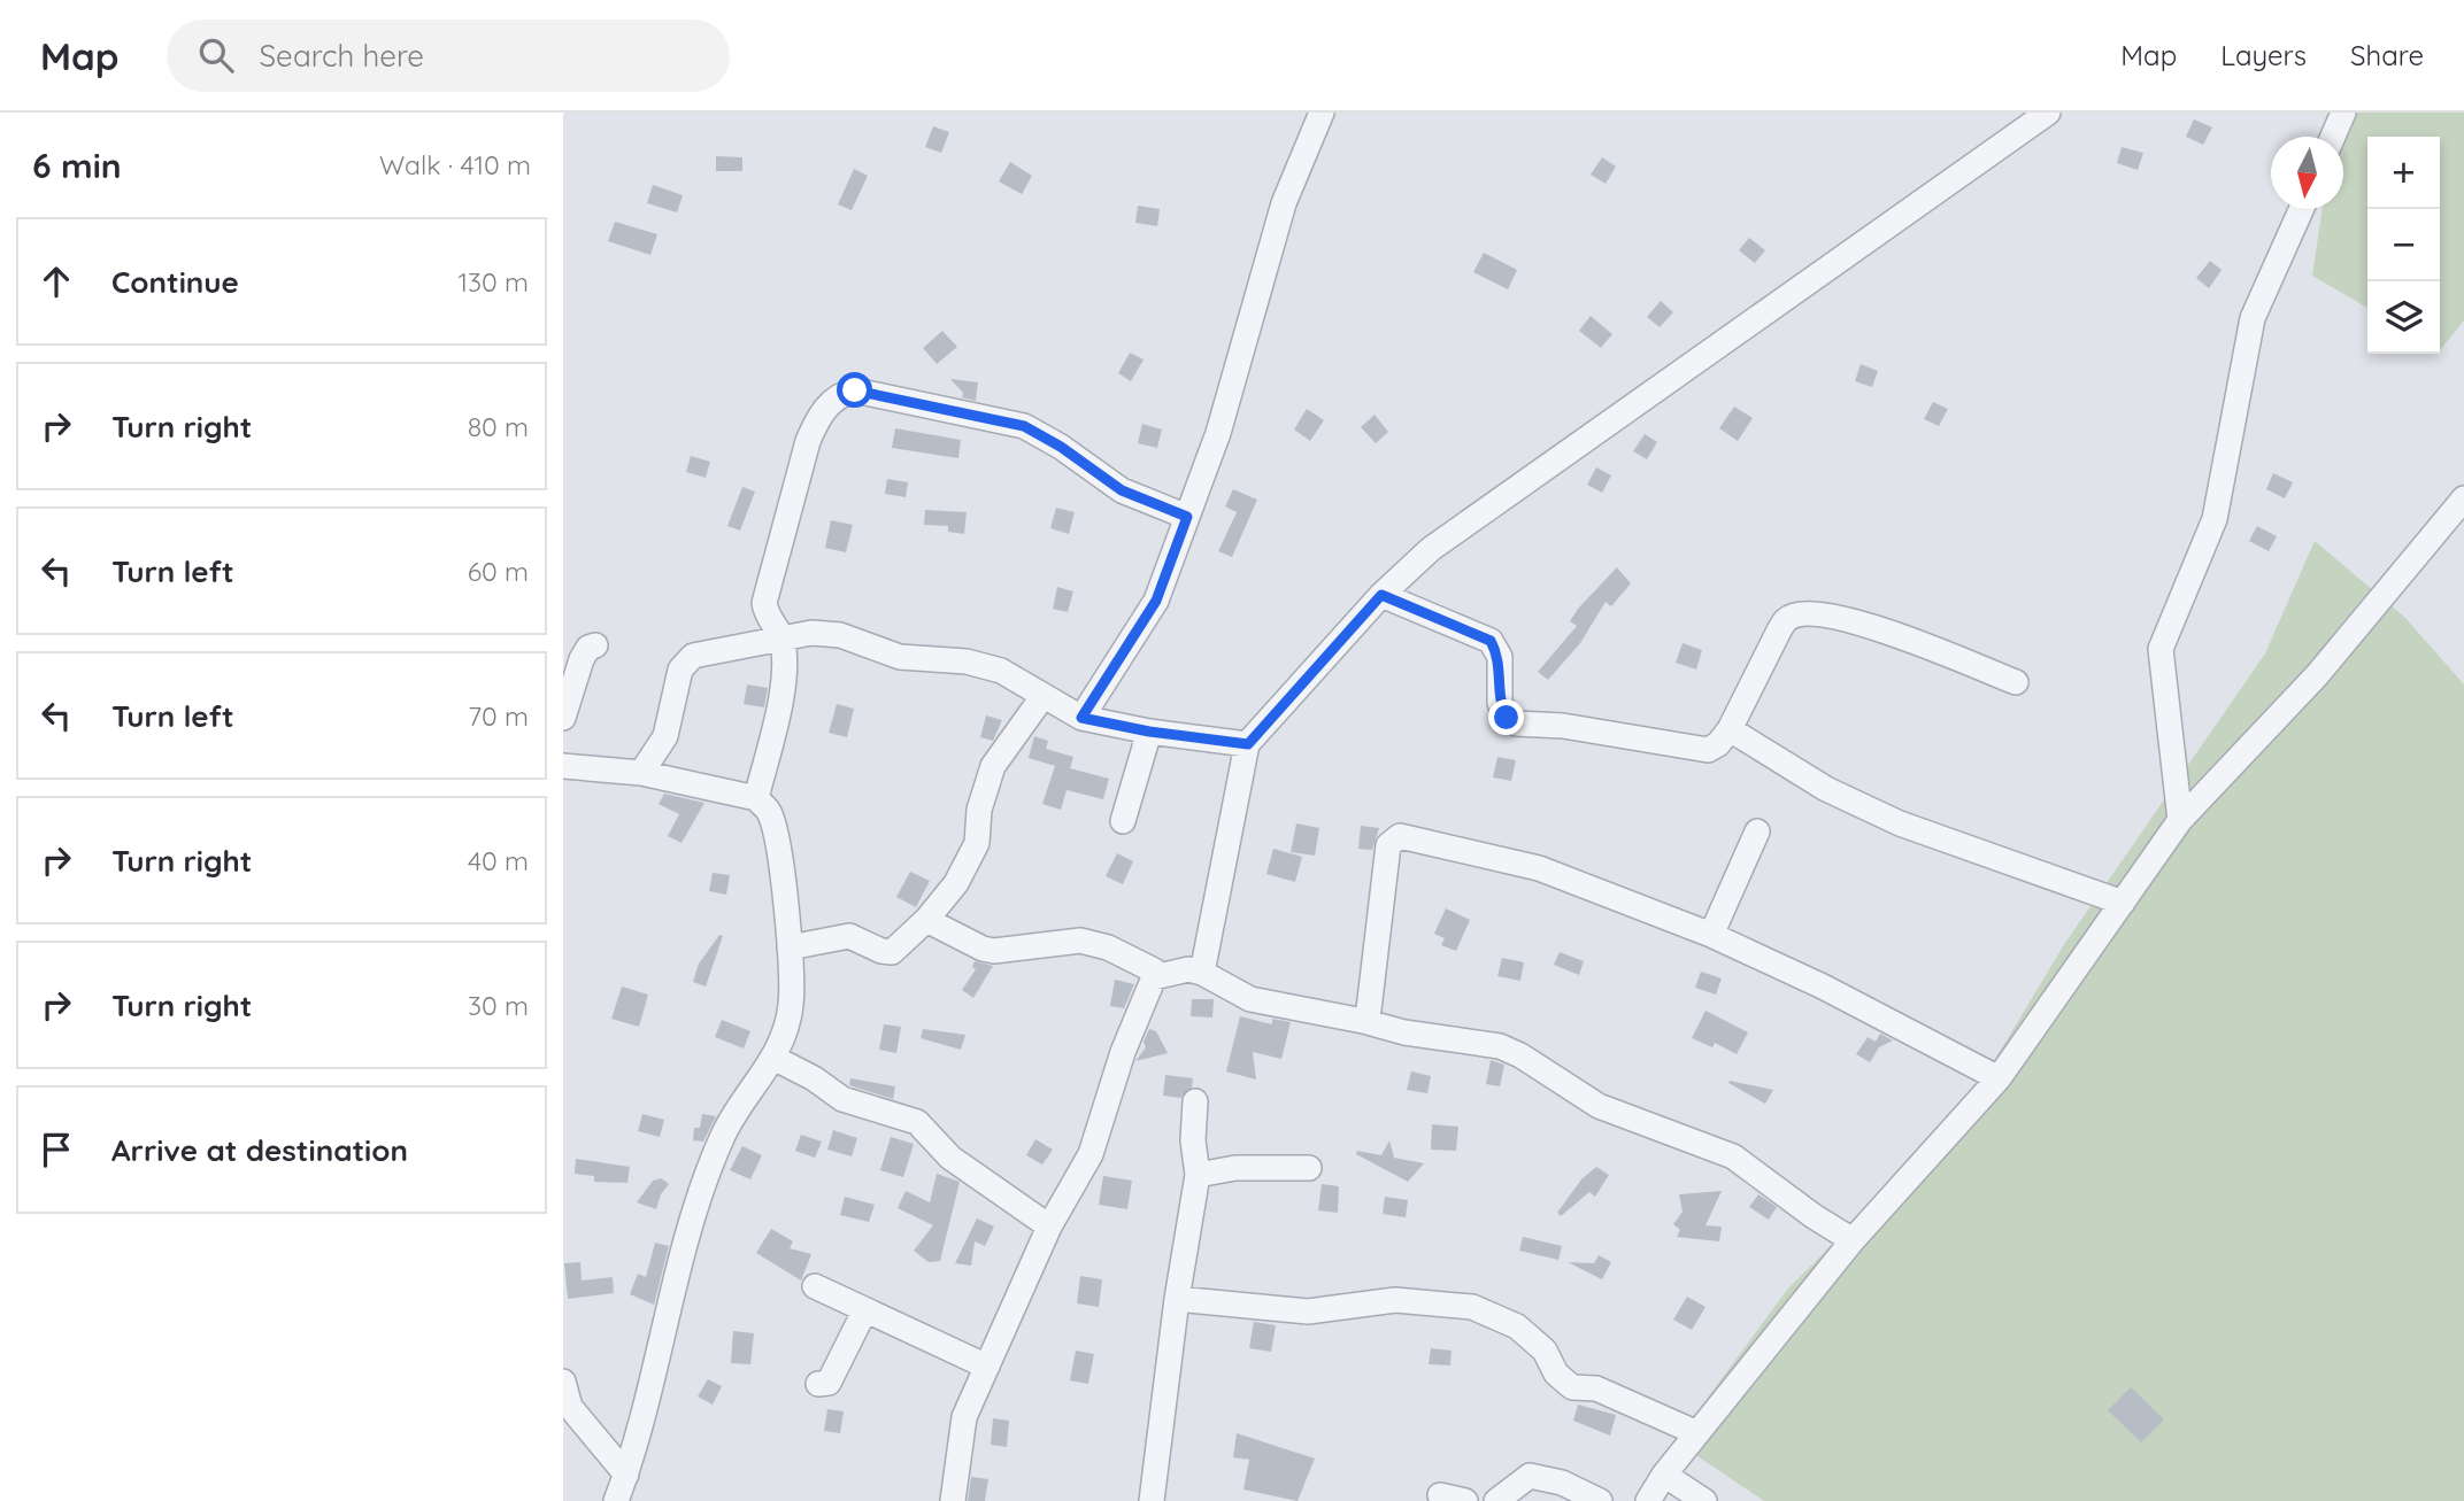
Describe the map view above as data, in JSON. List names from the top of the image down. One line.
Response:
{"north":"bottom","page":{"header":"Map","search":"Search here","nav":["Map","Layers","Share"],"heading":["6 min","Walk · 410 m"],"map_buttons":["+","−"],"list":[["Continue","130 m"],["Turn right","80 m"],["Turn left","60 m"],["Turn left","70 m"],["Turn right","40 m"],["Turn right","30 m"],"Arrive at destination"]}}
